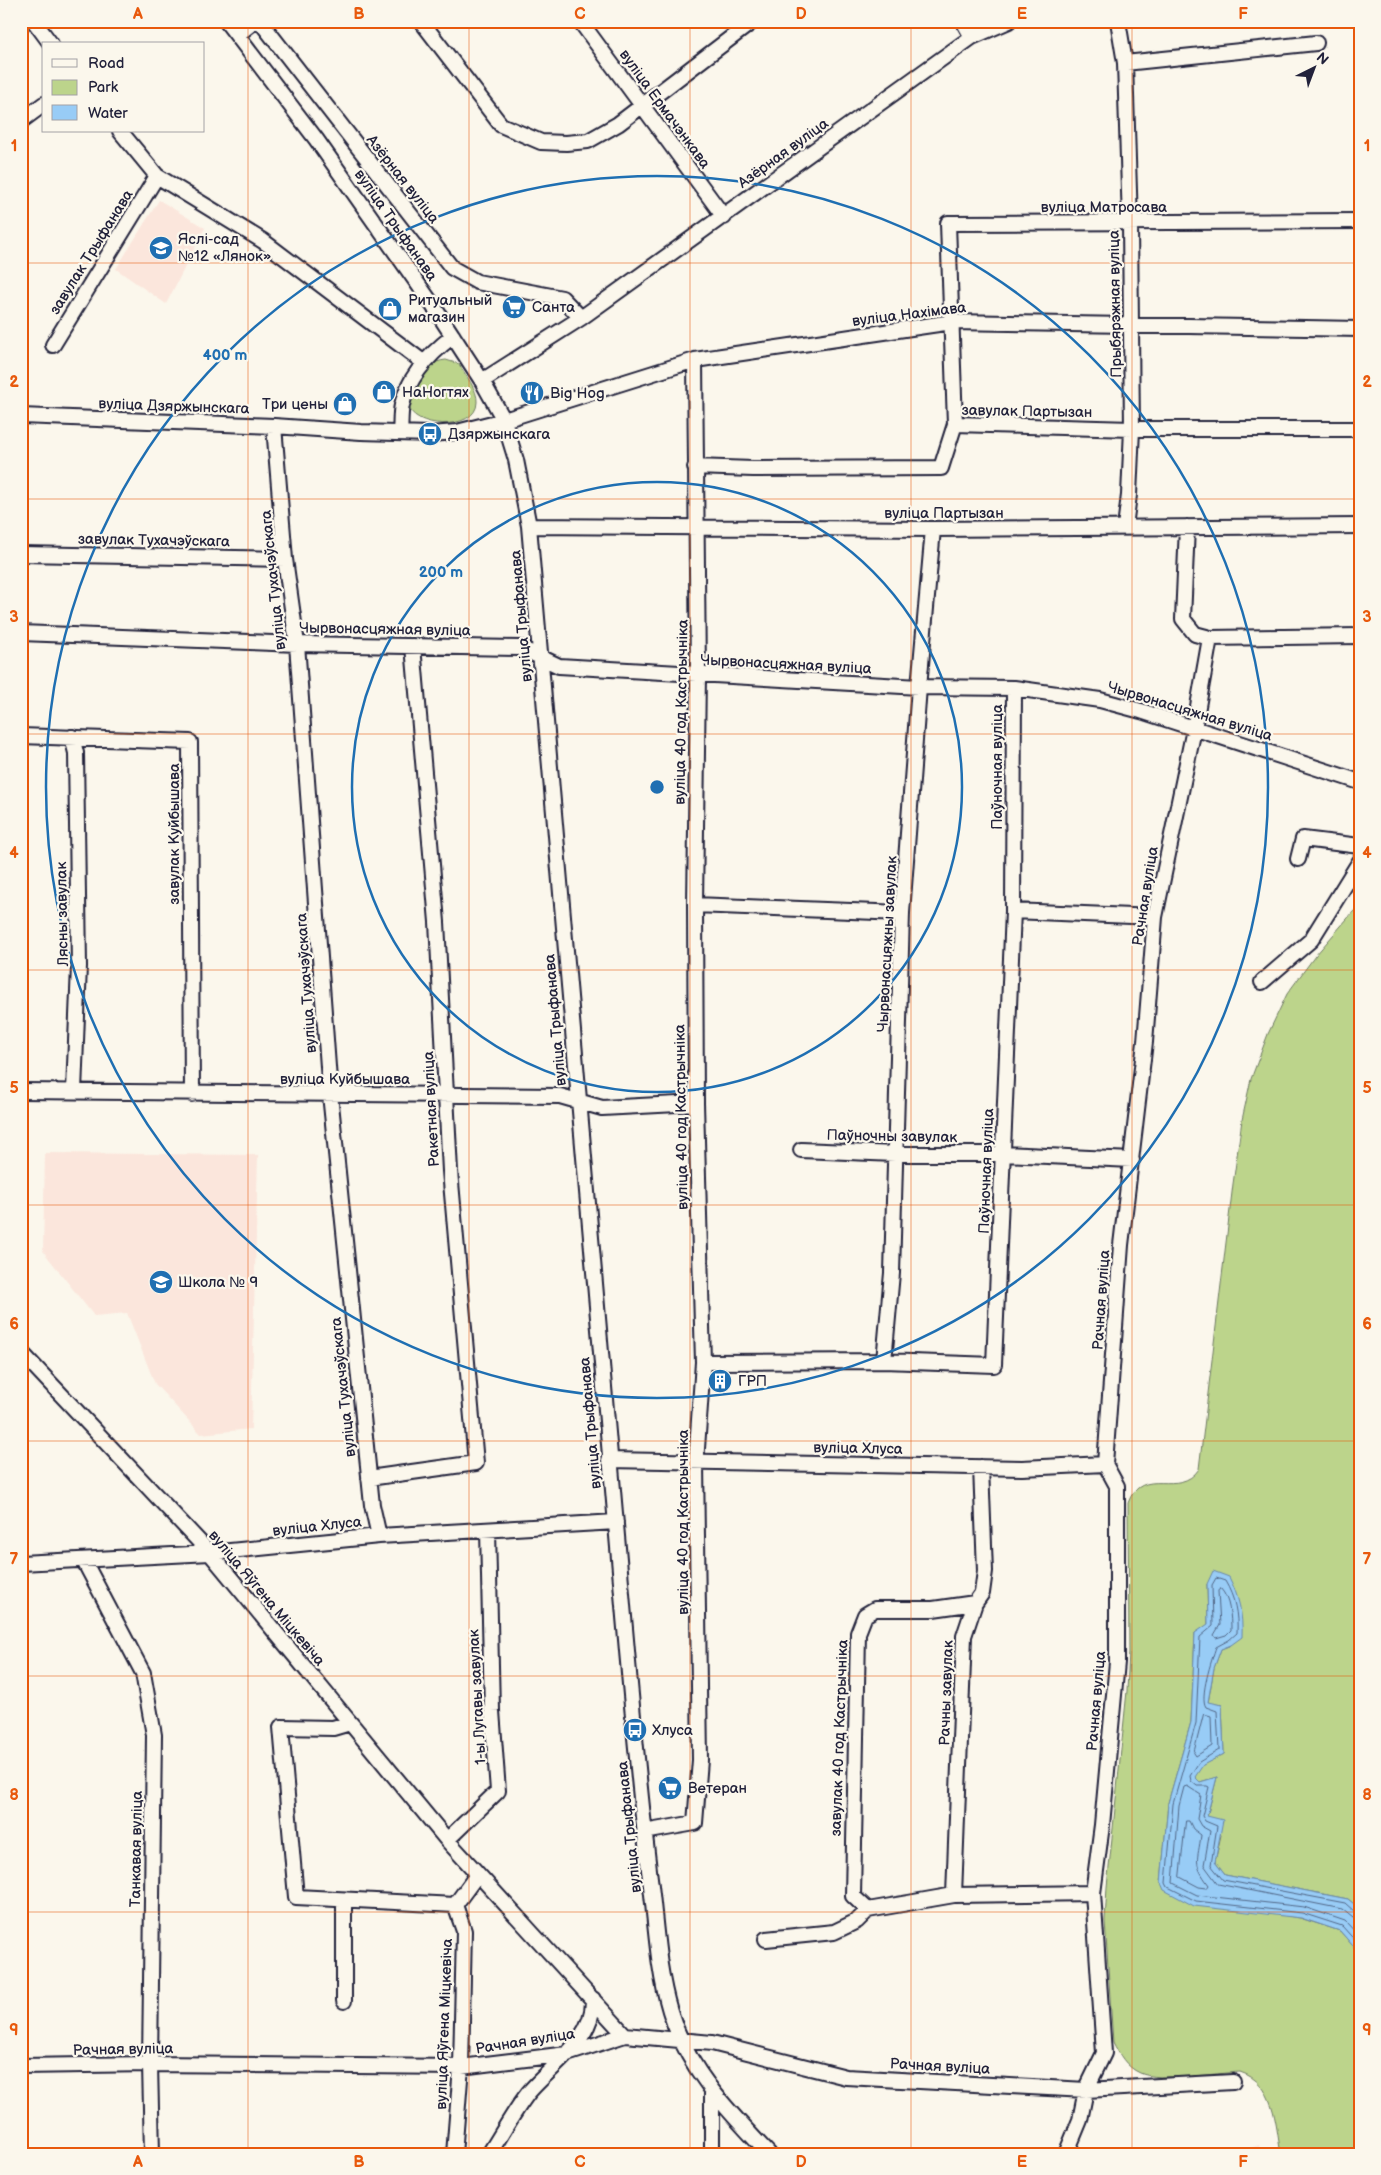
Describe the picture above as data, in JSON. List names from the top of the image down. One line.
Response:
{"streets":{"street":["вуліца Ермачэнкава","Азёрная вуліца","вуліца Матросава","вуліца Трыфанава","завулак Трыфанава","Прыбярэжная вуліца","вуліца Нахімава","вуліца Дзяржынскага","завулак Партызан","вуліца Партызан","завулак Тухачэўскага","вуліца Тухачэўскага","Чырвонасцяжная вуліца","вуліца 40 год Кастрычніка","Паўночная вуліца","завулак Куйбышава","Рачная вуліца","Лясны завулак","Чырвонасцяжны завулак","вуліца Куйбышава","Ракетная вуліца","Паўночны завулак","вуліца Хлуса","вуліца Яўгена Міцкевіча","Рачны завулак","1-ы Лугавы завулак","завулак 40 год Кастрычніка","Танкавая вуліца"]},"crossings":[["вуліца Ермачэнкава","Азёрная вуліца"],["Азёрная вуліца","вуліца Трыфанава"],["вуліца Матросава","Прыбярэжная вуліца"],["вуліца Матросава","вуліца Нахімава"],["вуліца Трыфанава","вуліца Нахімава"],["вуліца Трыфанава","вуліца Дзяржынскага"],["вуліца Трыфанава","вуліца Партызан"],["вуліца Трыфанава","Чырвонасцяжная вуліца"],["вуліца Трыфанава","вуліца 40 год Кастрычніка"],["вуліца Трыфанава","Рачная вуліца"],["вуліца Трыфанава","вуліца Куйбышава"],["вуліца Трыфанава","вуліца Хлуса"],["Прыбярэжная вуліца","вуліца Нахімава"],["Прыбярэжная вуліца","завулак Партызан"],["Прыбярэжная вуліца","вуліца Партызан"],["вуліца Нахімава","вуліца Дзяржынскага"],["вуліца Нахімава","вуліца 40 год Кастрычніка"],["вуліца Дзяржынскага","вуліца Тухачэўскага"],["завулак Партызан","вуліца 40 год Кастрычніка"],["вуліца Партызан","вуліца 40 год Кастрычніка"],["вуліца Партызан","Чырвонасцяжны завулак"],["завулак Тухачэўскага","вуліца Тухачэўскага"],["вуліца Тухачэўскага","Чырвонасцяжная вуліца"],["вуліца Тухачэўскага","вуліца Куйбышава"],["вуліца Тухачэўскага","Ракетная вуліца"],["вуліца Тухачэўскага","вуліца Хлуса"],["Чырвонасцяжная вуліца","вуліца 40 год Кастрычніка"],["Чырвонасцяжная вуліца","Паўночная вуліца"],["Чырвонасцяжная вуліца","Рачная вуліца"],["Чырвонасцяжная вуліца","Чырвонасцяжны завулак"],["Чырвонасцяжная вуліца","Ракетная вуліца"],["вуліца 40 год Кастрычніка","Паўночная вуліца"],["вуліца 40 год Кастрычніка","вуліца Куйбышава"],["вуліца 40 год Кастрычніка","вуліца Хлуса"],["Паўночная вуліца","Чырвонасцяжны завулак"],["Паўночная вуліца","Паўночны завулак"],["завулак Куйбышава","Лясны завулак"],["завулак Куйбышава","вуліца Куйбышава"],["Рачная вуліца","Паўночны завулак"],["Рачная вуліца","вуліца Хлуса"],["Рачная вуліца","вуліца Яўгена Міцкевіча"],["Рачная вуліца","Танкавая вуліца"],["Лясны завулак","вуліца Куйбышава"],["Чырвонасцяжны завулак","Паўночны завулак"],["вуліца Куйбышава","Ракетная вуліца"],["вуліца Хлуса","вуліца Яўгена Міцкевіча"],["вуліца Хлуса","Рачны завулак"],["вуліца Хлуса","1-ы Лугавы завулак"],["вуліца Хлуса","Танкавая вуліца"],["вуліца Яўгена Міцкевіча","1-ы Лугавы завулак"],["Рачны завулак","завулак 40 год Кастрычніка"]],"places":{"school or university":["Яслі-сад №12 «Лянок»","Школа № 9"],"supermarket":["Санта","Ветеран"],"shop":["Ритуальный магазин","НаНогтях","Три цены"],"restaurant":["Big Hog"],"bus stop":["Дзяржынскага","Хлуса"],"building":["ГРП"]},"legend":["Road","Park","Water"],"north":"top right","grid":{"columns":["A","B","C","D","E","F"],"rows":["1","2","3","4","5","6","7","8","9"]},"rings":["400 m","200 m"]}
